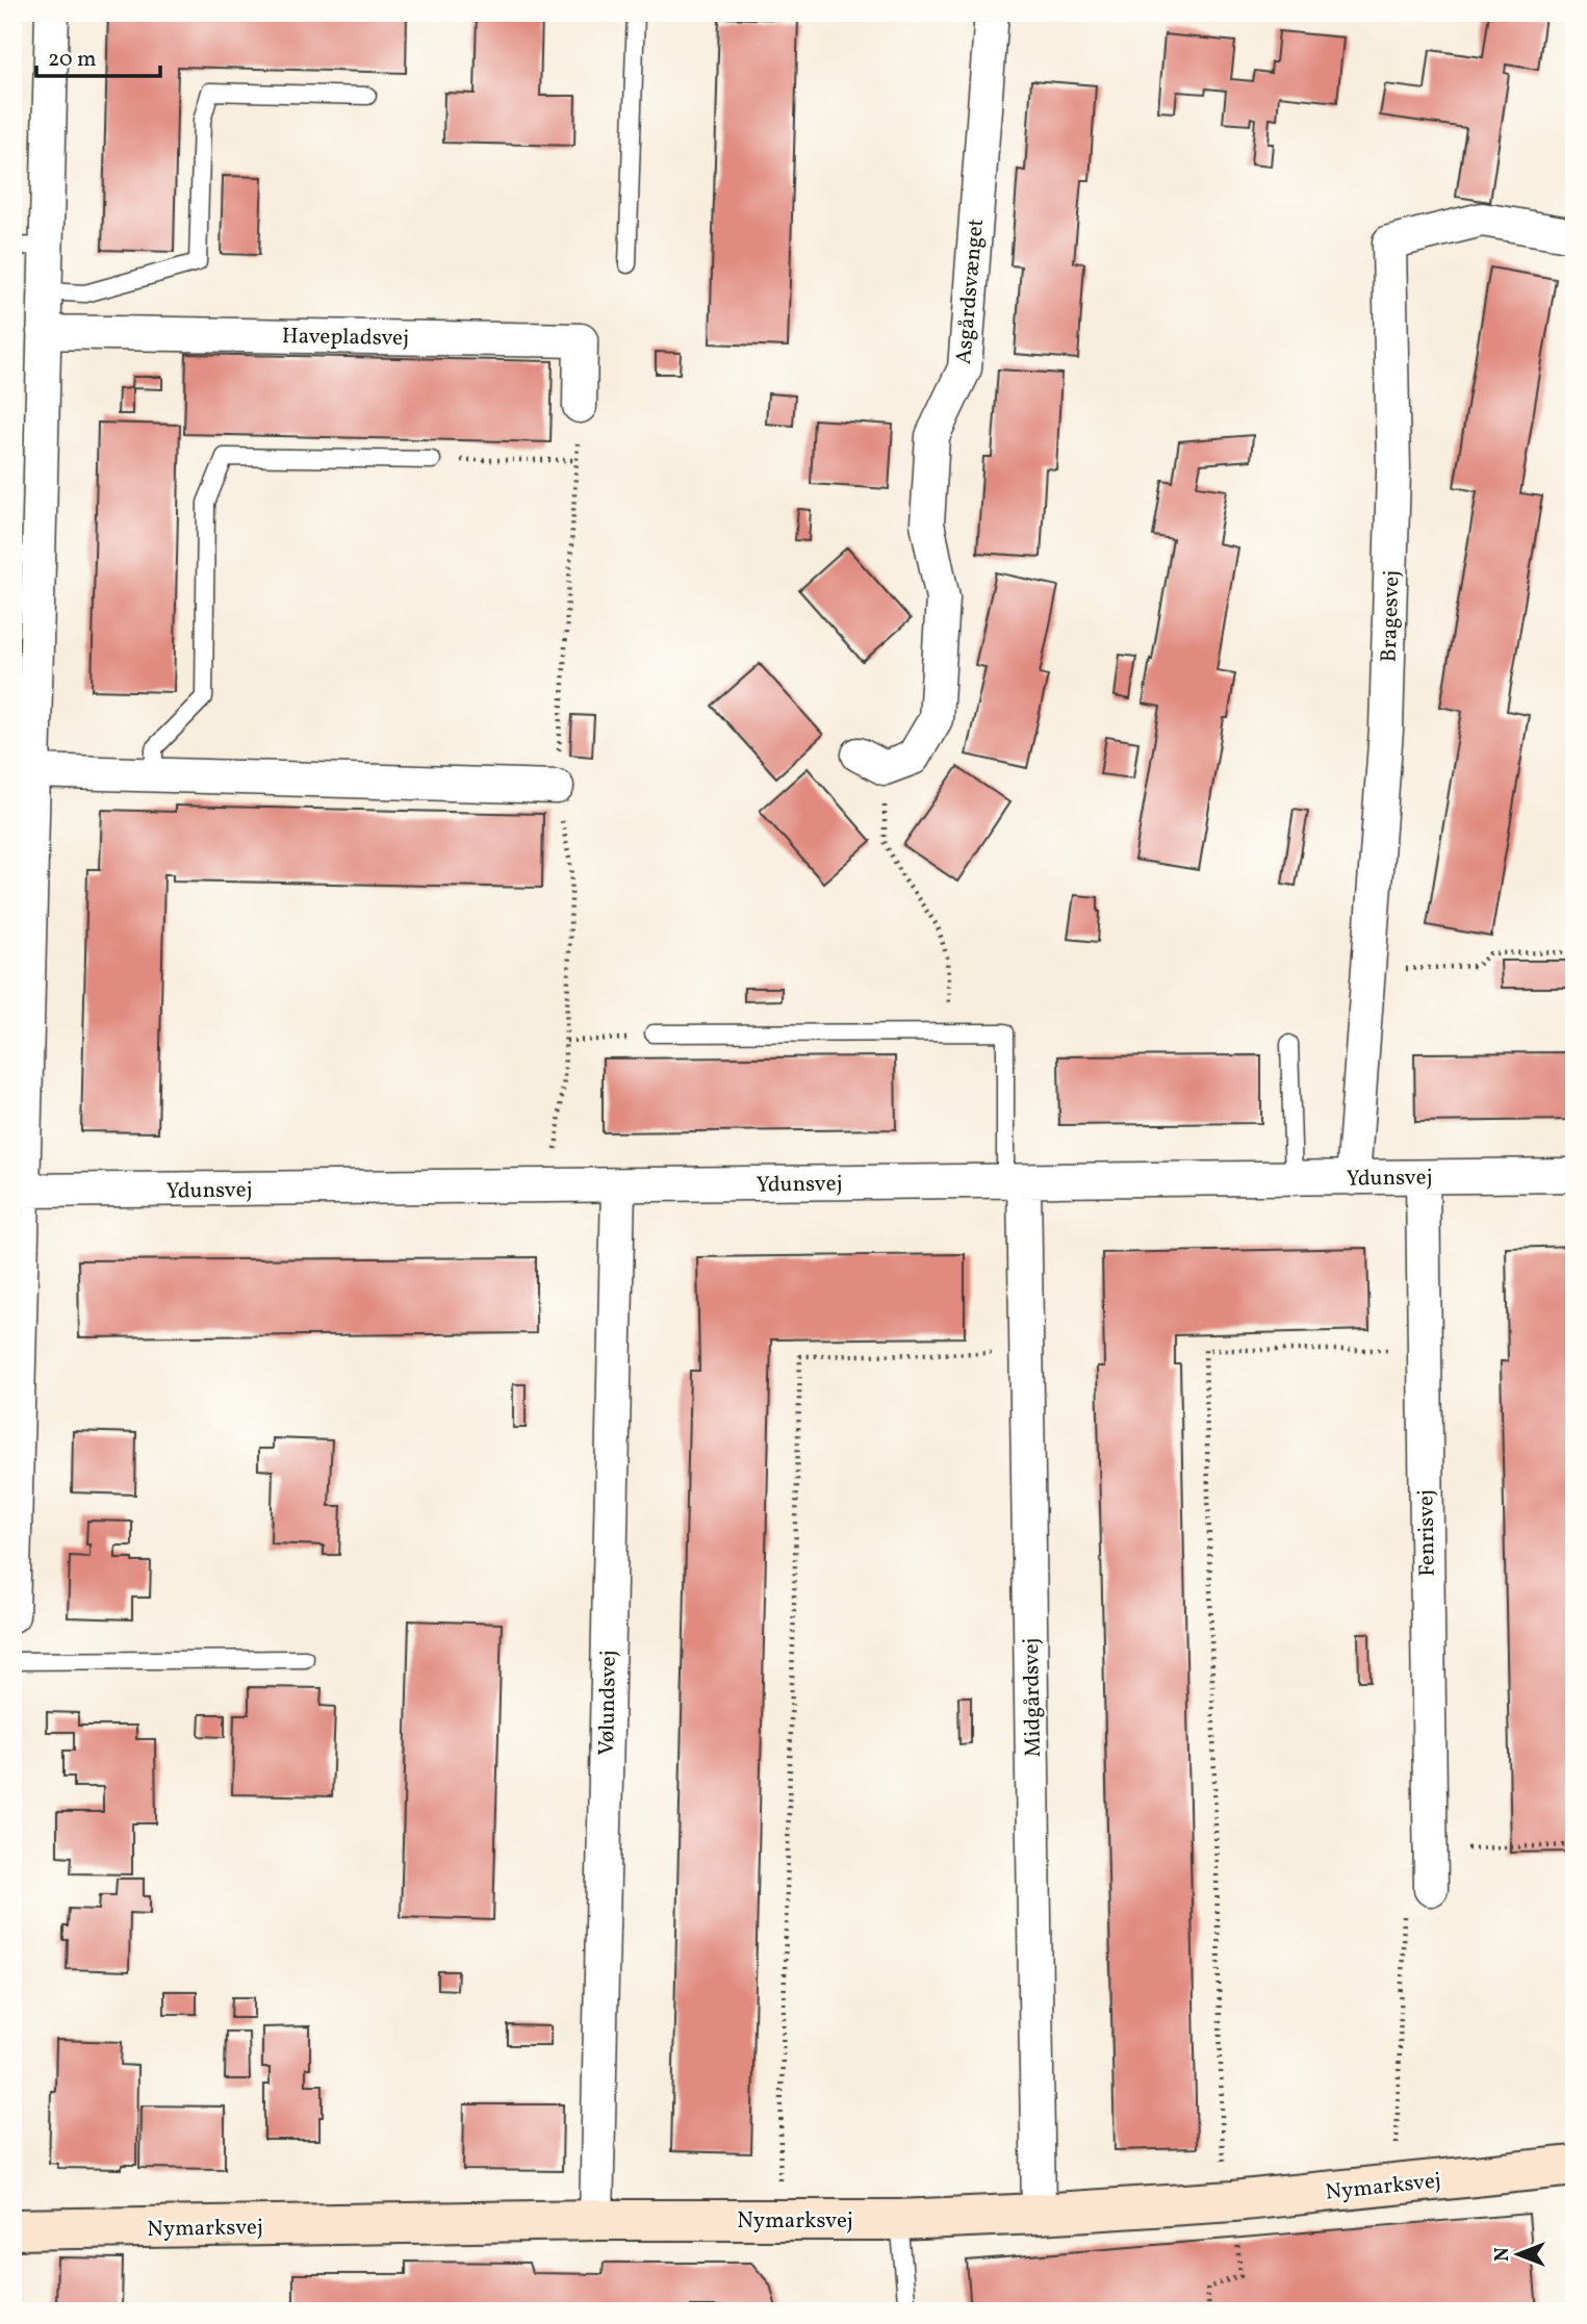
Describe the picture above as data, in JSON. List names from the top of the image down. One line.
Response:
{"streets":{"street":["Asgårdsvænget","Havepladsvej","Bragesvej","Ydunsvej","Fenrisvej","Midgårdsvej","Vølundsvej","Nymarksvej"]},"crossings":[["Bragesvej","Ydunsvej"],["Ydunsvej","Fenrisvej"],["Ydunsvej","Midgårdsvej"],["Ydunsvej","Vølundsvej"],["Midgårdsvej","Nymarksvej"],["Vølundsvej","Nymarksvej"]],"scale_bar":"20 m","north":"left"}
